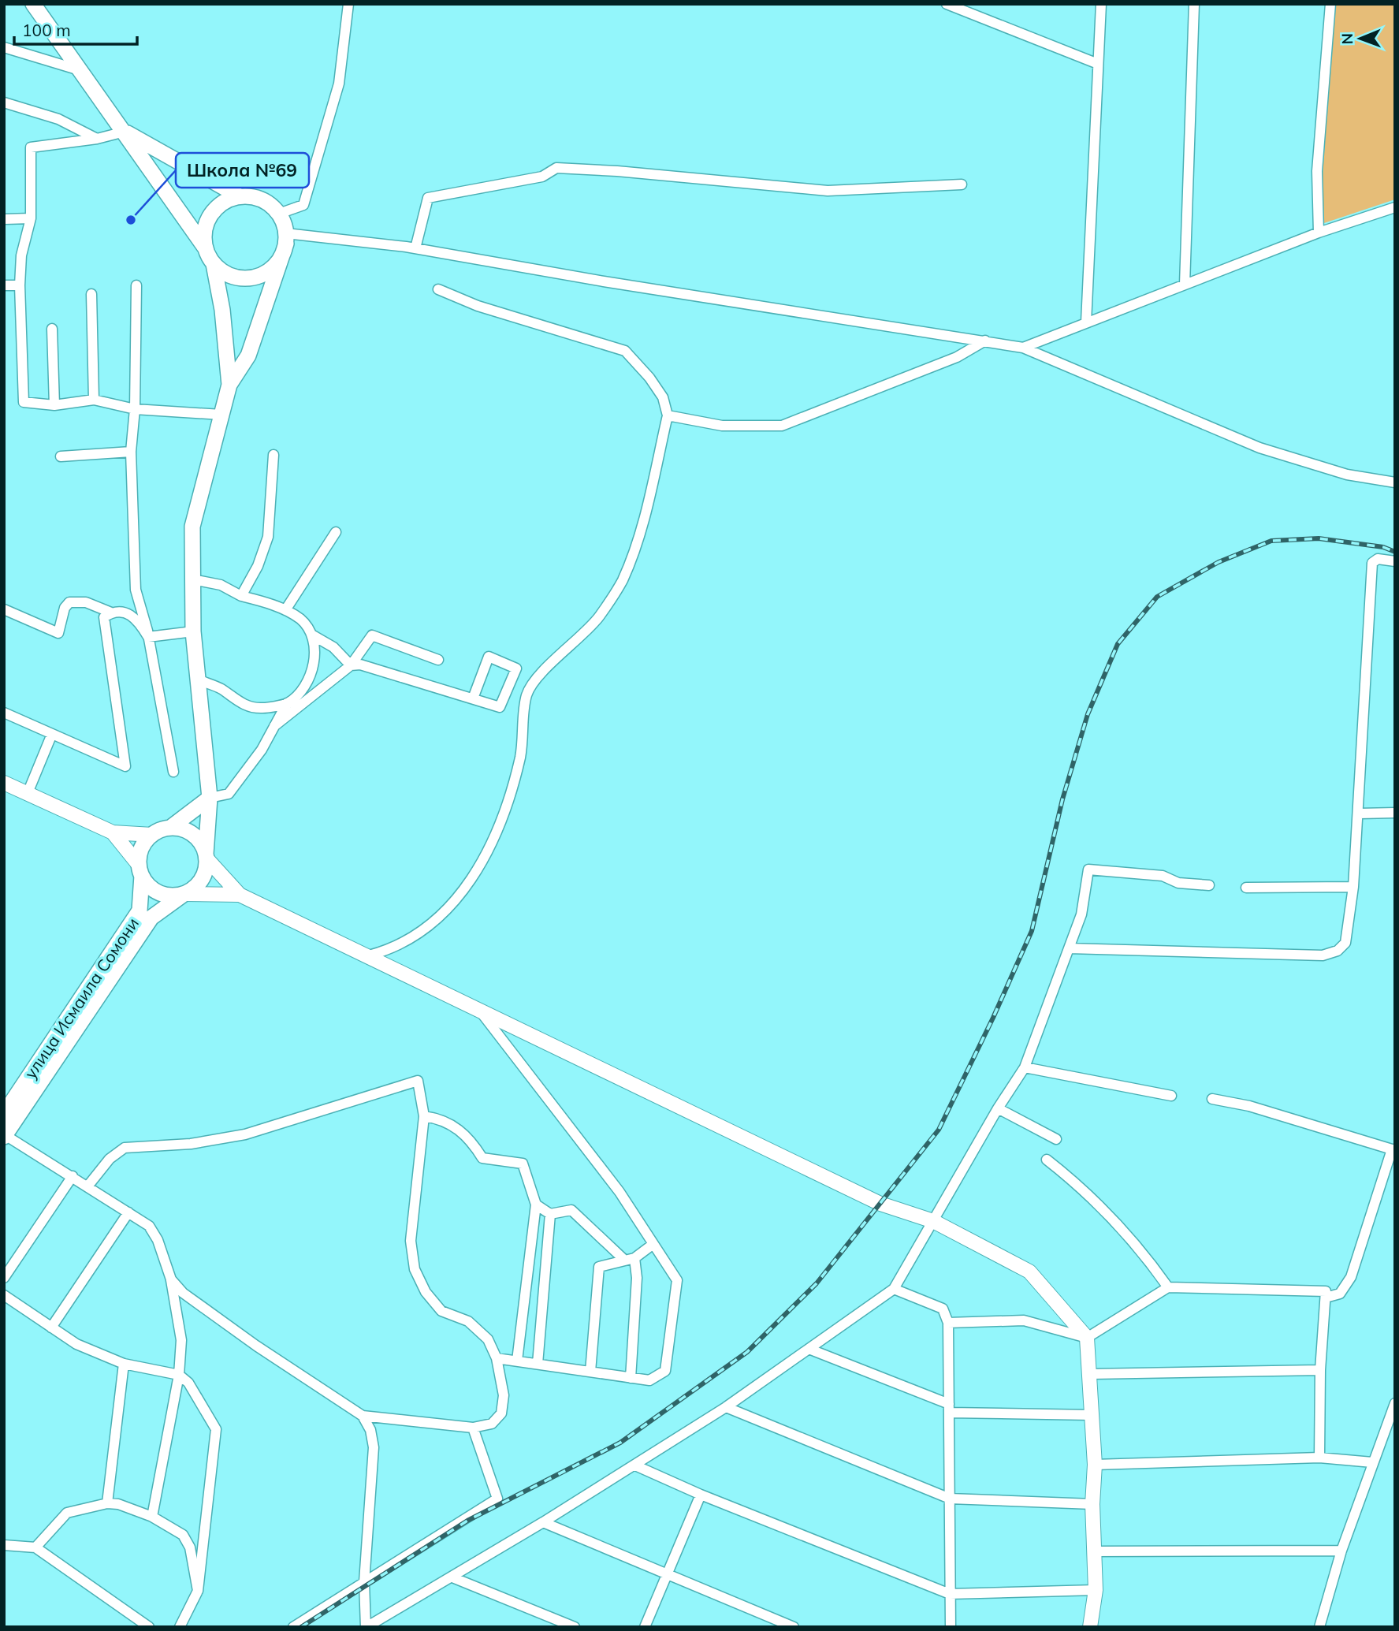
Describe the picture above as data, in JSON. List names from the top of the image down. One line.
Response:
{"streets":{"main road":["улица Исмаила Сомони"]},"places":["Школа №69"],"scale_bar":"100 m","north":"left"}
